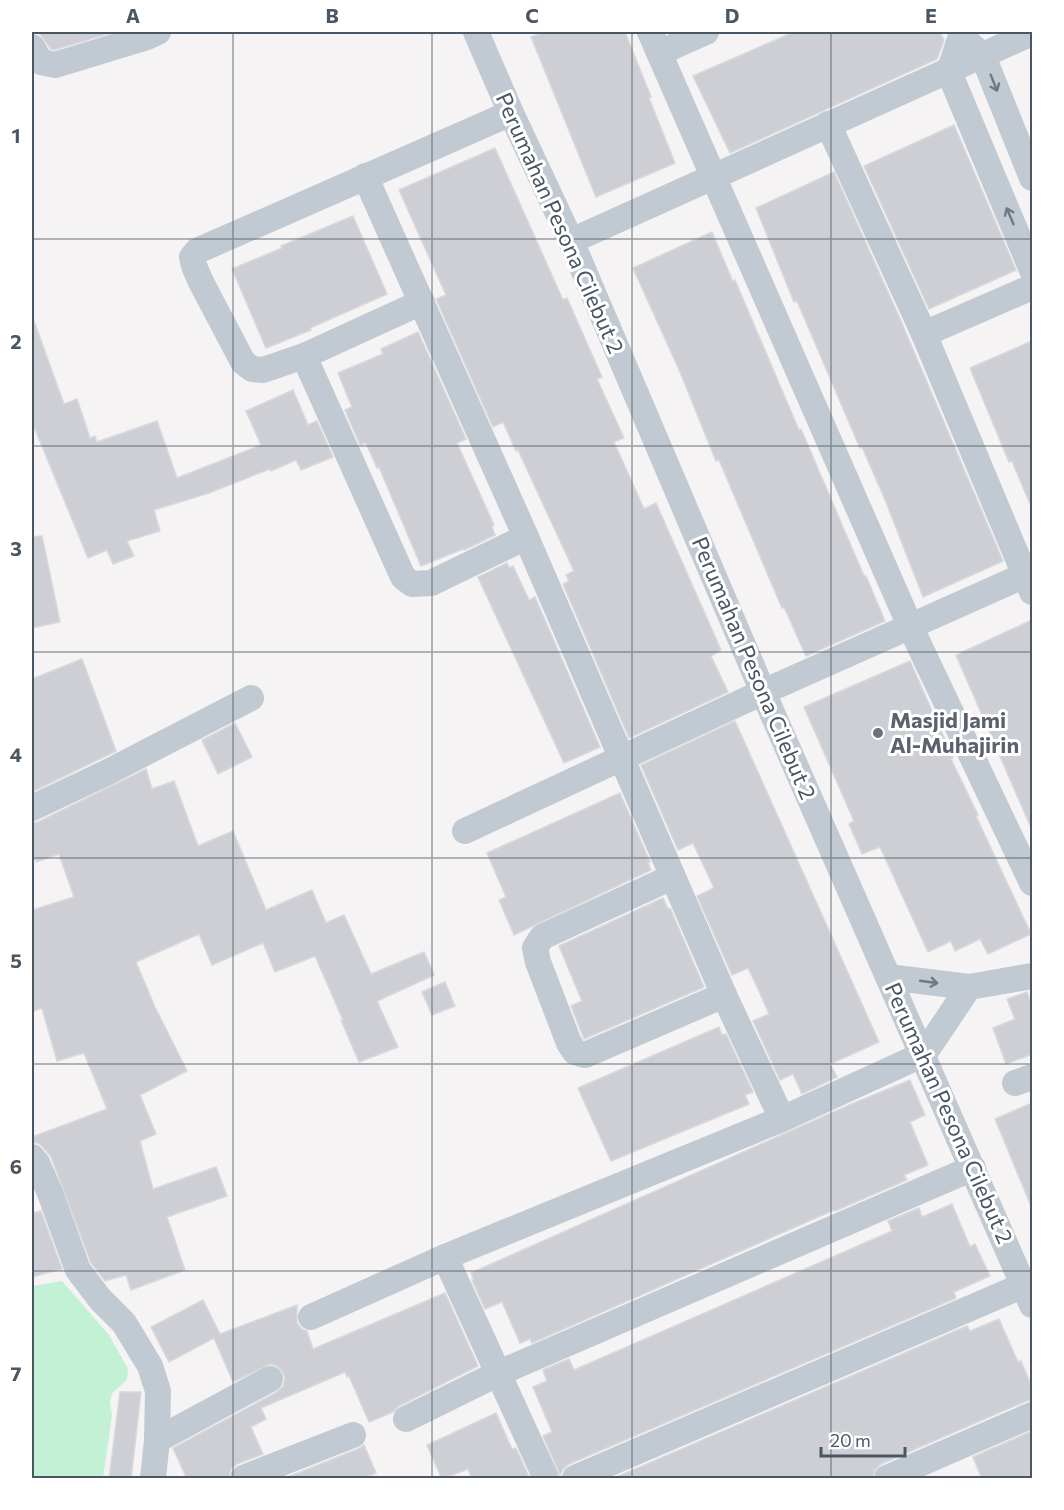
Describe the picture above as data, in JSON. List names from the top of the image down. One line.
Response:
{"streets":{"street":["Perumahan Pesona Cilebut 2"]},"places":["Masjid Jami Al-Muhajirin"],"scale_bar":"20 m","grid":{"columns":["A","B","C","D","E"],"rows":["1","2","3","4","5","6","7"]}}
